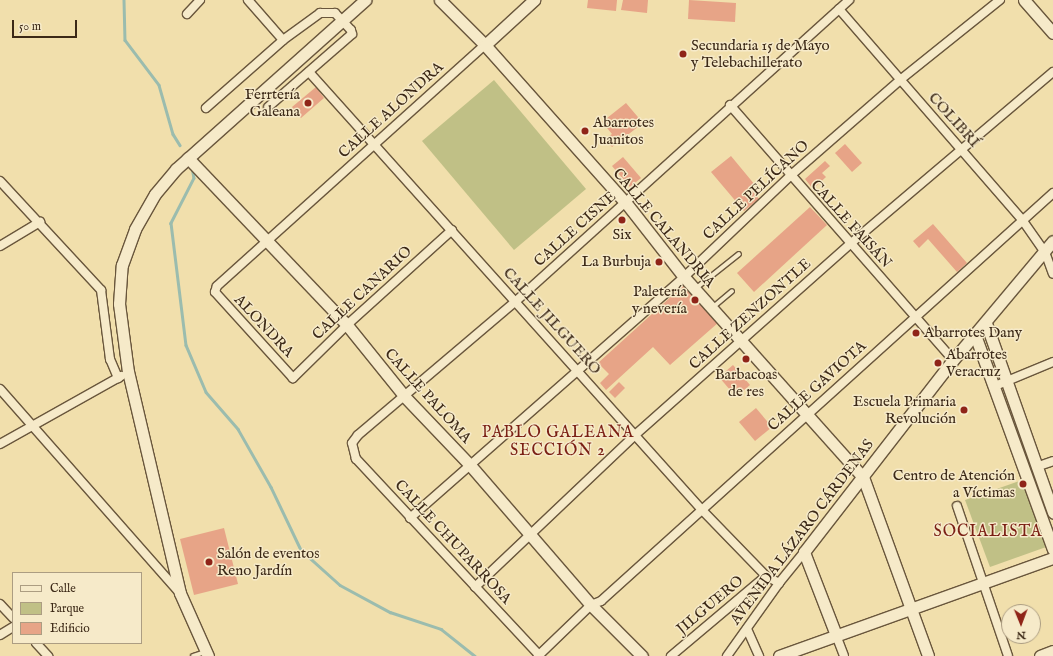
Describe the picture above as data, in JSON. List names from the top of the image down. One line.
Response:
{"streets":{"street":["CALLE ALONDRA","COLIBRÍ","CALLE PELÍCANO","CALLE FAISÁN","CALLE CALANDRIA","CALLE CISNE","CALLE CANARIO","CALLE ZENZONTLE","CALLE JILGUERO","ALONDRA","CALLE GAVIOTA","CALLE PALOMA","AVENIDA LÁZARO CÁRDENAS","CALLE CHUPARROSA","JILGUERO"]},"crossings":[["CALLE ALONDRA","CALLE CALANDRIA"],["CALLE ALONDRA","CALLE JILGUERO"],["CALLE ALONDRA","ALONDRA"],["CALLE ALONDRA","CALLE PALOMA"],["COLIBRÍ","CALLE PELÍCANO"],["COLIBRÍ","CALLE CISNE"],["COLIBRÍ","CALLE ZENZONTLE"],["COLIBRÍ","CALLE GAVIOTA"],["COLIBRÍ","AVENIDA LÁZARO CÁRDENAS"],["CALLE PELÍCANO","CALLE FAISÁN"],["CALLE PELÍCANO","CALLE CALANDRIA"],["CALLE PELÍCANO","CALLE JILGUERO"],["CALLE PELÍCANO","CALLE PALOMA"],["CALLE PELÍCANO","CALLE CHUPARROSA"],["CALLE FAISÁN","CALLE CISNE"],["CALLE FAISÁN","CALLE ZENZONTLE"],["CALLE FAISÁN","CALLE GAVIOTA"],["CALLE FAISÁN","AVENIDA LÁZARO CÁRDENAS"],["CALLE CALANDRIA","CALLE CISNE"],["CALLE CALANDRIA","CALLE ZENZONTLE"],["CALLE CALANDRIA","CALLE GAVIOTA"],["CALLE CALANDRIA","AVENIDA LÁZARO CÁRDENAS"],["CALLE CISNE","CALLE JILGUERO"],["CALLE CISNE","CALLE PALOMA"],["CALLE CISNE","CALLE CHUPARROSA"],["CALLE CANARIO","CALLE JILGUERO"],["CALLE CANARIO","ALONDRA"],["CALLE CANARIO","CALLE PALOMA"],["CALLE ZENZONTLE","CALLE JILGUERO"],["CALLE ZENZONTLE","CALLE PALOMA"],["CALLE ZENZONTLE","CALLE CHUPARROSA"],["CALLE JILGUERO","CALLE GAVIOTA"],["CALLE JILGUERO","AVENIDA LÁZARO CÁRDENAS"],["CALLE JILGUERO","JILGUERO"],["CALLE GAVIOTA","CALLE PALOMA"]],"districts":["PABLO GALEANA SECCIÓN 2","SOCIALISTA"],"places":["Secundaria 15 de Mayo y Telebachillerato","Ferrtería Galeana","Abarrotes Juanitos","Six","La Burbuja","Paletería y nevería","Abarrotes Dany","Barbacoas de res","Abarrotes Veracruz","Escuela Primaria Revolución","Centro de Atención a Víctimas","Salón de eventos Reno Jardín"],"legend":["Calle","Parque","Edificio"],"scale_bar":"50 m","north":"bottom"}
